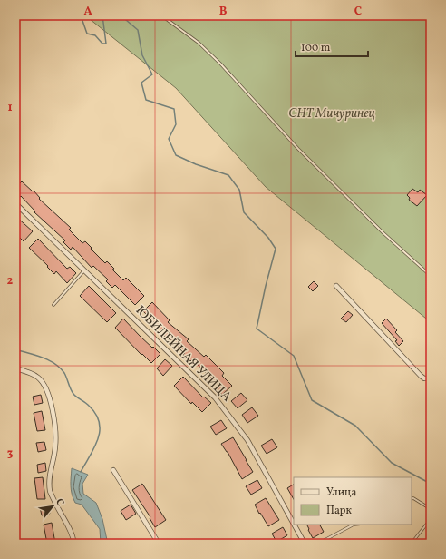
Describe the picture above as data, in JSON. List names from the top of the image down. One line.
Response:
{"streets":{"street":["ЮБИЛЕЙНАЯ УЛИЦА"]},"parks":["СНТ Мичуринец"],"legend":["Улица","Парк"],"scale_bar":"100 m","north":"top right","grid":{"columns":["A","B","C"],"rows":["1","2","3"]}}
